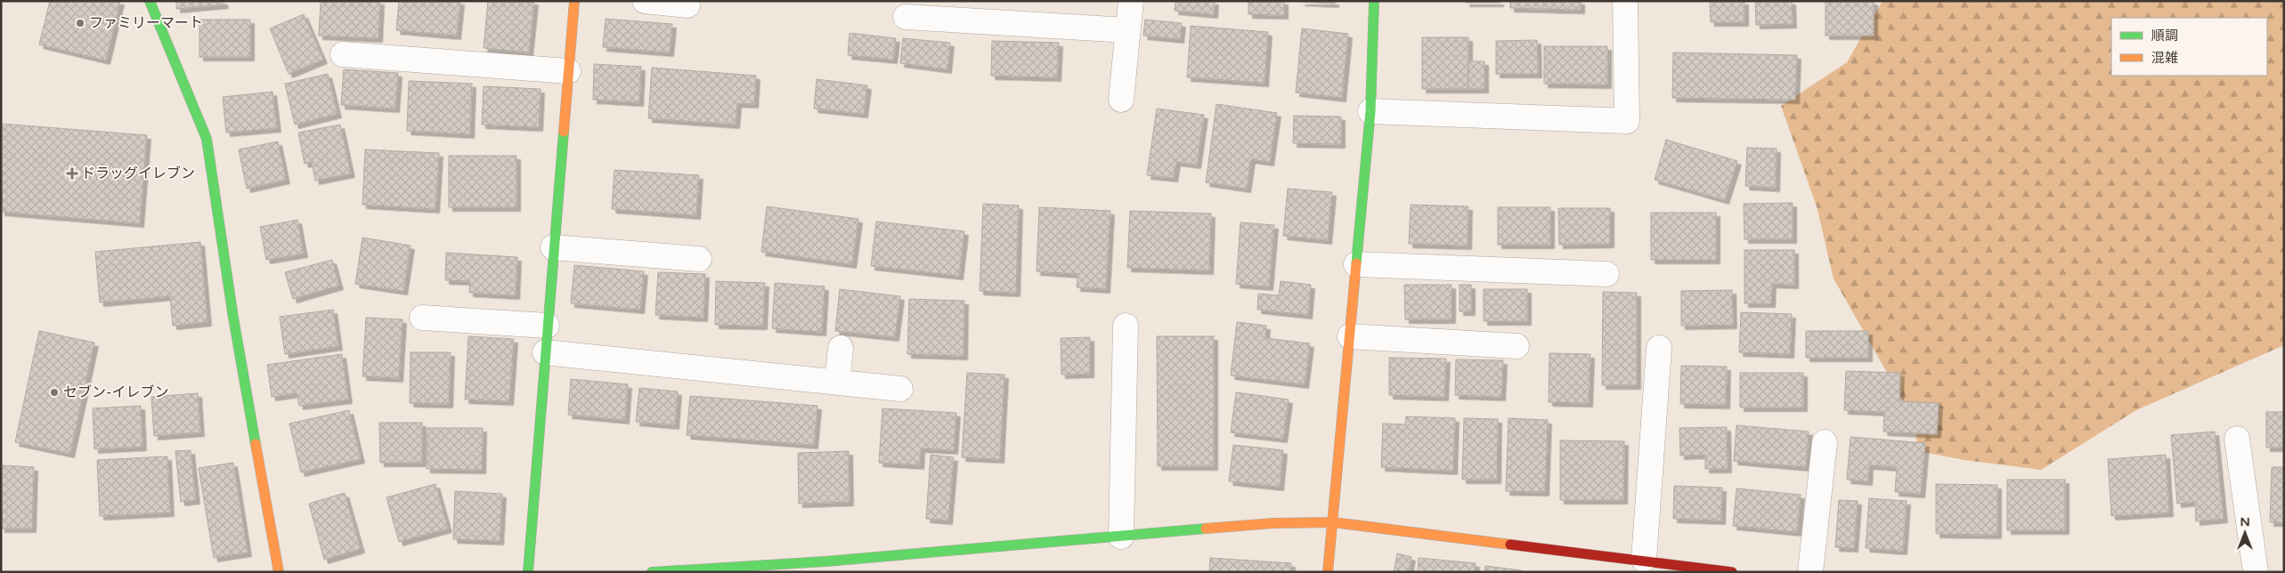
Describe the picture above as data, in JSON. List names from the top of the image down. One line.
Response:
{"places":{"other":["ファミリーマート","セブン-イレブン"],"health":["ドラッグイレブン"]},"legend":["順調","混雑"],"north":"top"}
